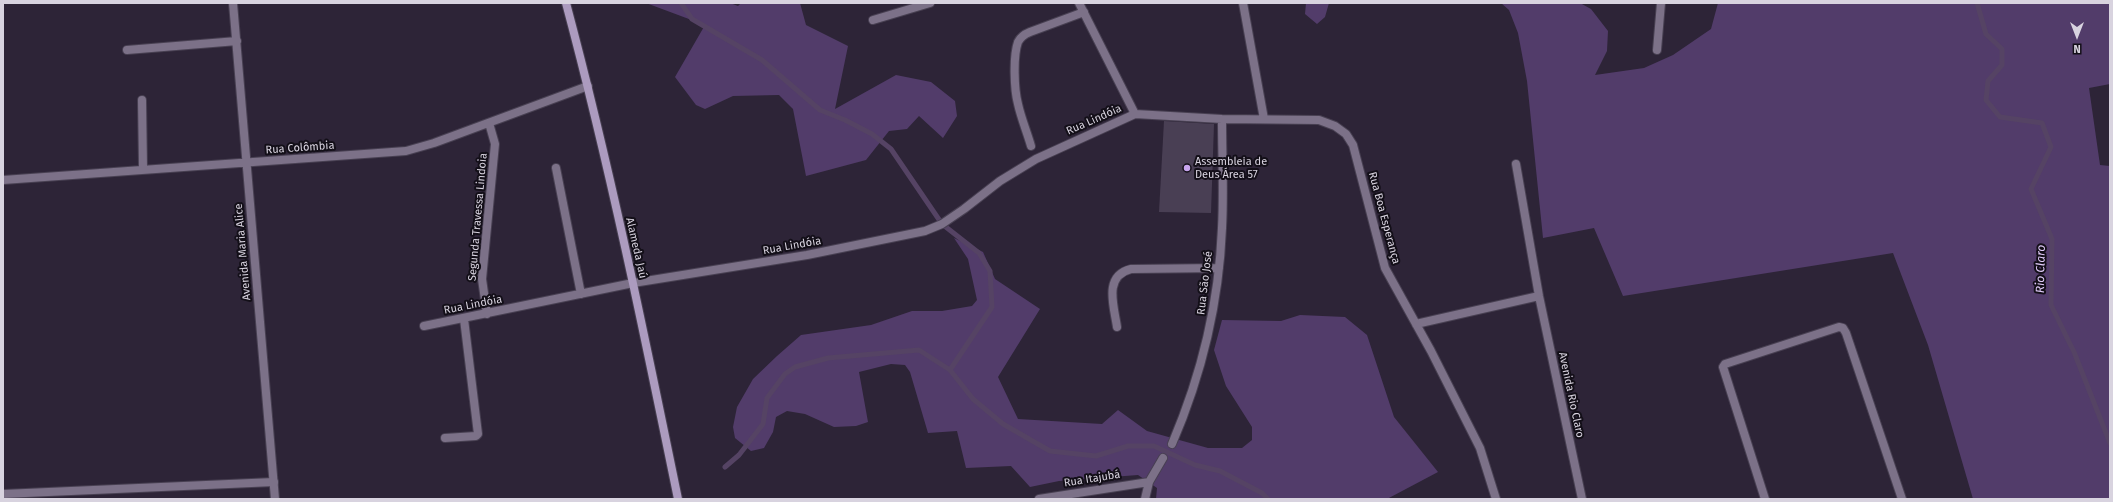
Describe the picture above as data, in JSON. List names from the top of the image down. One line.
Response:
{"streets":{"main road":["Alameda Jaú"],"street":["Rua Lindóia","Rua Colômbia","Segunda Travessa Lindoia","Rua Boa Esperança","Avenida Maria Alice","Rua São José","Avenida Rio Claro","Rua Itajubá"]},"crossings":[["Rua Lindóia","Segunda Travessa Lindoia"],["Rua Lindóia","Rua Boa Esperança"],["Rua Lindóia","Alameda Jaú"],["Rua Colômbia","Segunda Travessa Lindoia"],["Rua Colômbia","Alameda Jaú"],["Rua Colômbia","Avenida Maria Alice"],["Rua Boa Esperança","Rua São José"]],"water":["Rio Claro"],"places":["Assembleia de Deus Área 57"],"north":"bottom"}
